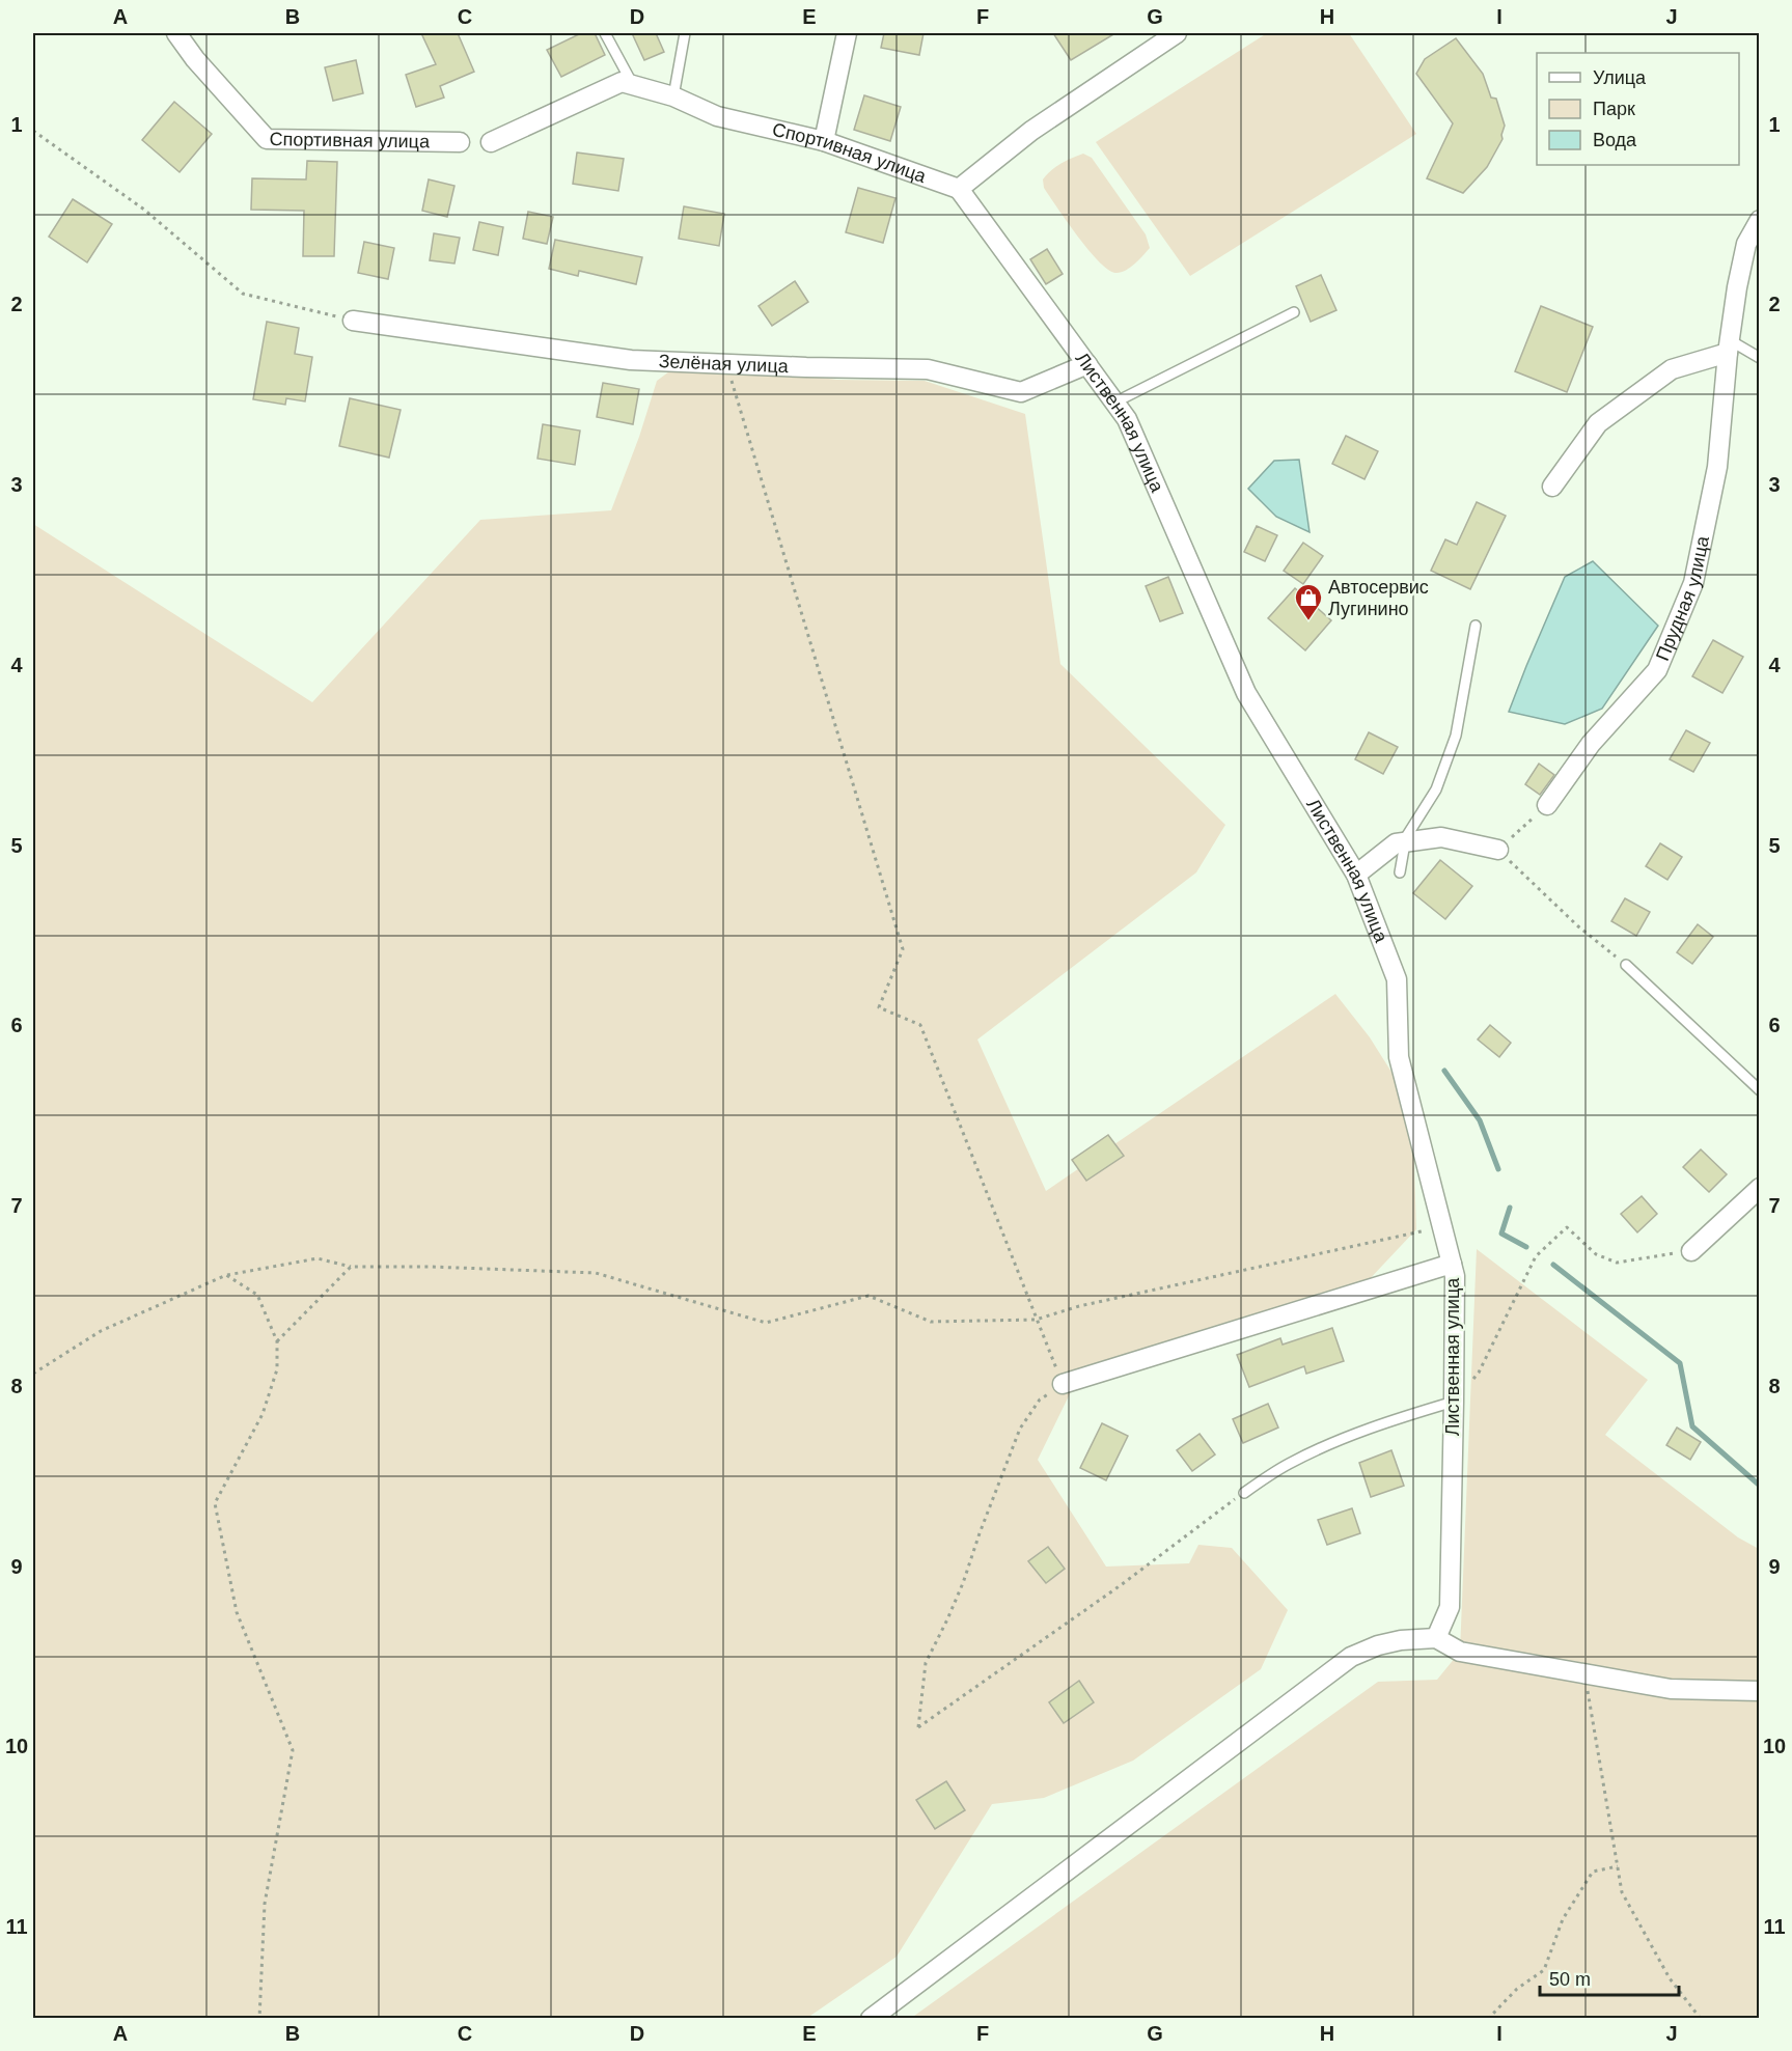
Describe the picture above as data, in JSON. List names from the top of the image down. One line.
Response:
{"streets":{"street":["Спортивная улица","Зелёная улица","Лиственная улица","Прудная улица"]},"crossings":[["Спортивная улица","Лиственная улица"],["Зелёная улица","Лиственная улица"]],"places":{"shop":["Автосервис Лугинино"]},"legend":["Улица","Парк","Вода"],"scale_bar":"50 m","grid":{"columns":["A","B","C","D","E","F","G","H","I","J"],"rows":["1","2","3","4","5","6","7","8","9","10","11"]}}
